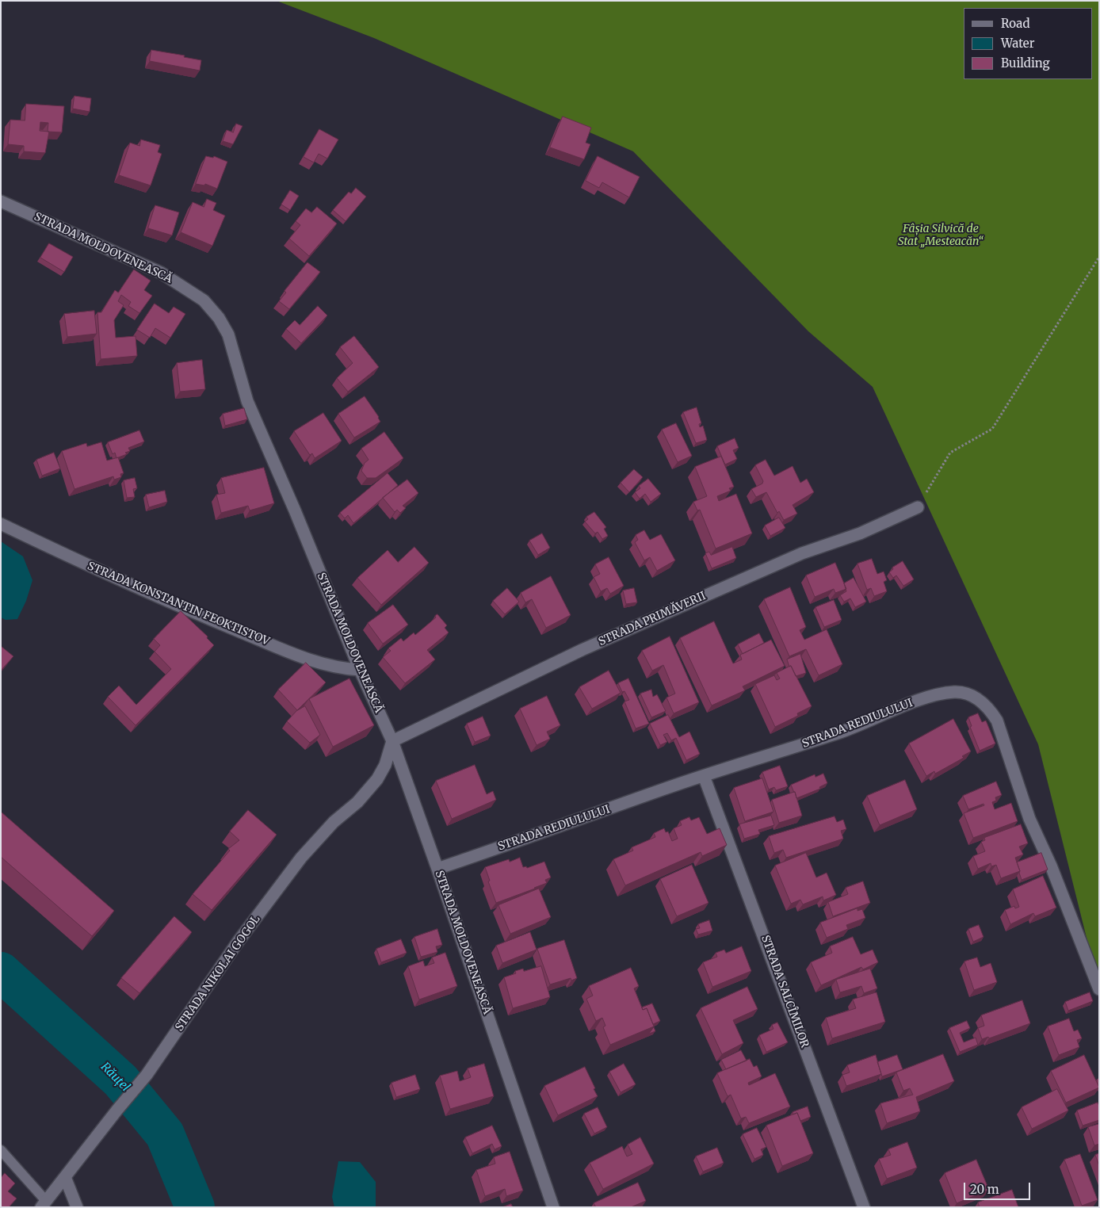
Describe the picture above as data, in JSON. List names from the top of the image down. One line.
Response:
{"streets":{"street":["STRADA MOLDOVENEASCĂ","STRADA KONSTANTIN FEOKTISTOV","STRADA PRIMĂVERII","STRADA REDIULULUI","STRADA NIKOLAI GOGOL","STRADA SALCÎMILOR"]},"crossings":[["STRADA MOLDOVENEASCĂ","STRADA KONSTANTIN FEOKTISTOV"],["STRADA MOLDOVENEASCĂ","STRADA PRIMĂVERII"],["STRADA MOLDOVENEASCĂ","STRADA REDIULULUI"],["STRADA MOLDOVENEASCĂ","STRADA NIKOLAI GOGOL"],["STRADA PRIMĂVERII","STRADA NIKOLAI GOGOL"],["STRADA REDIULULUI","STRADA SALCÎMILOR"]],"water":["Răuțel"],"parks":["Fâșia Silvică de Stat „Mesteacăn“"],"legend":["Road","Water","Building"],"scale_bar":"20 m"}
